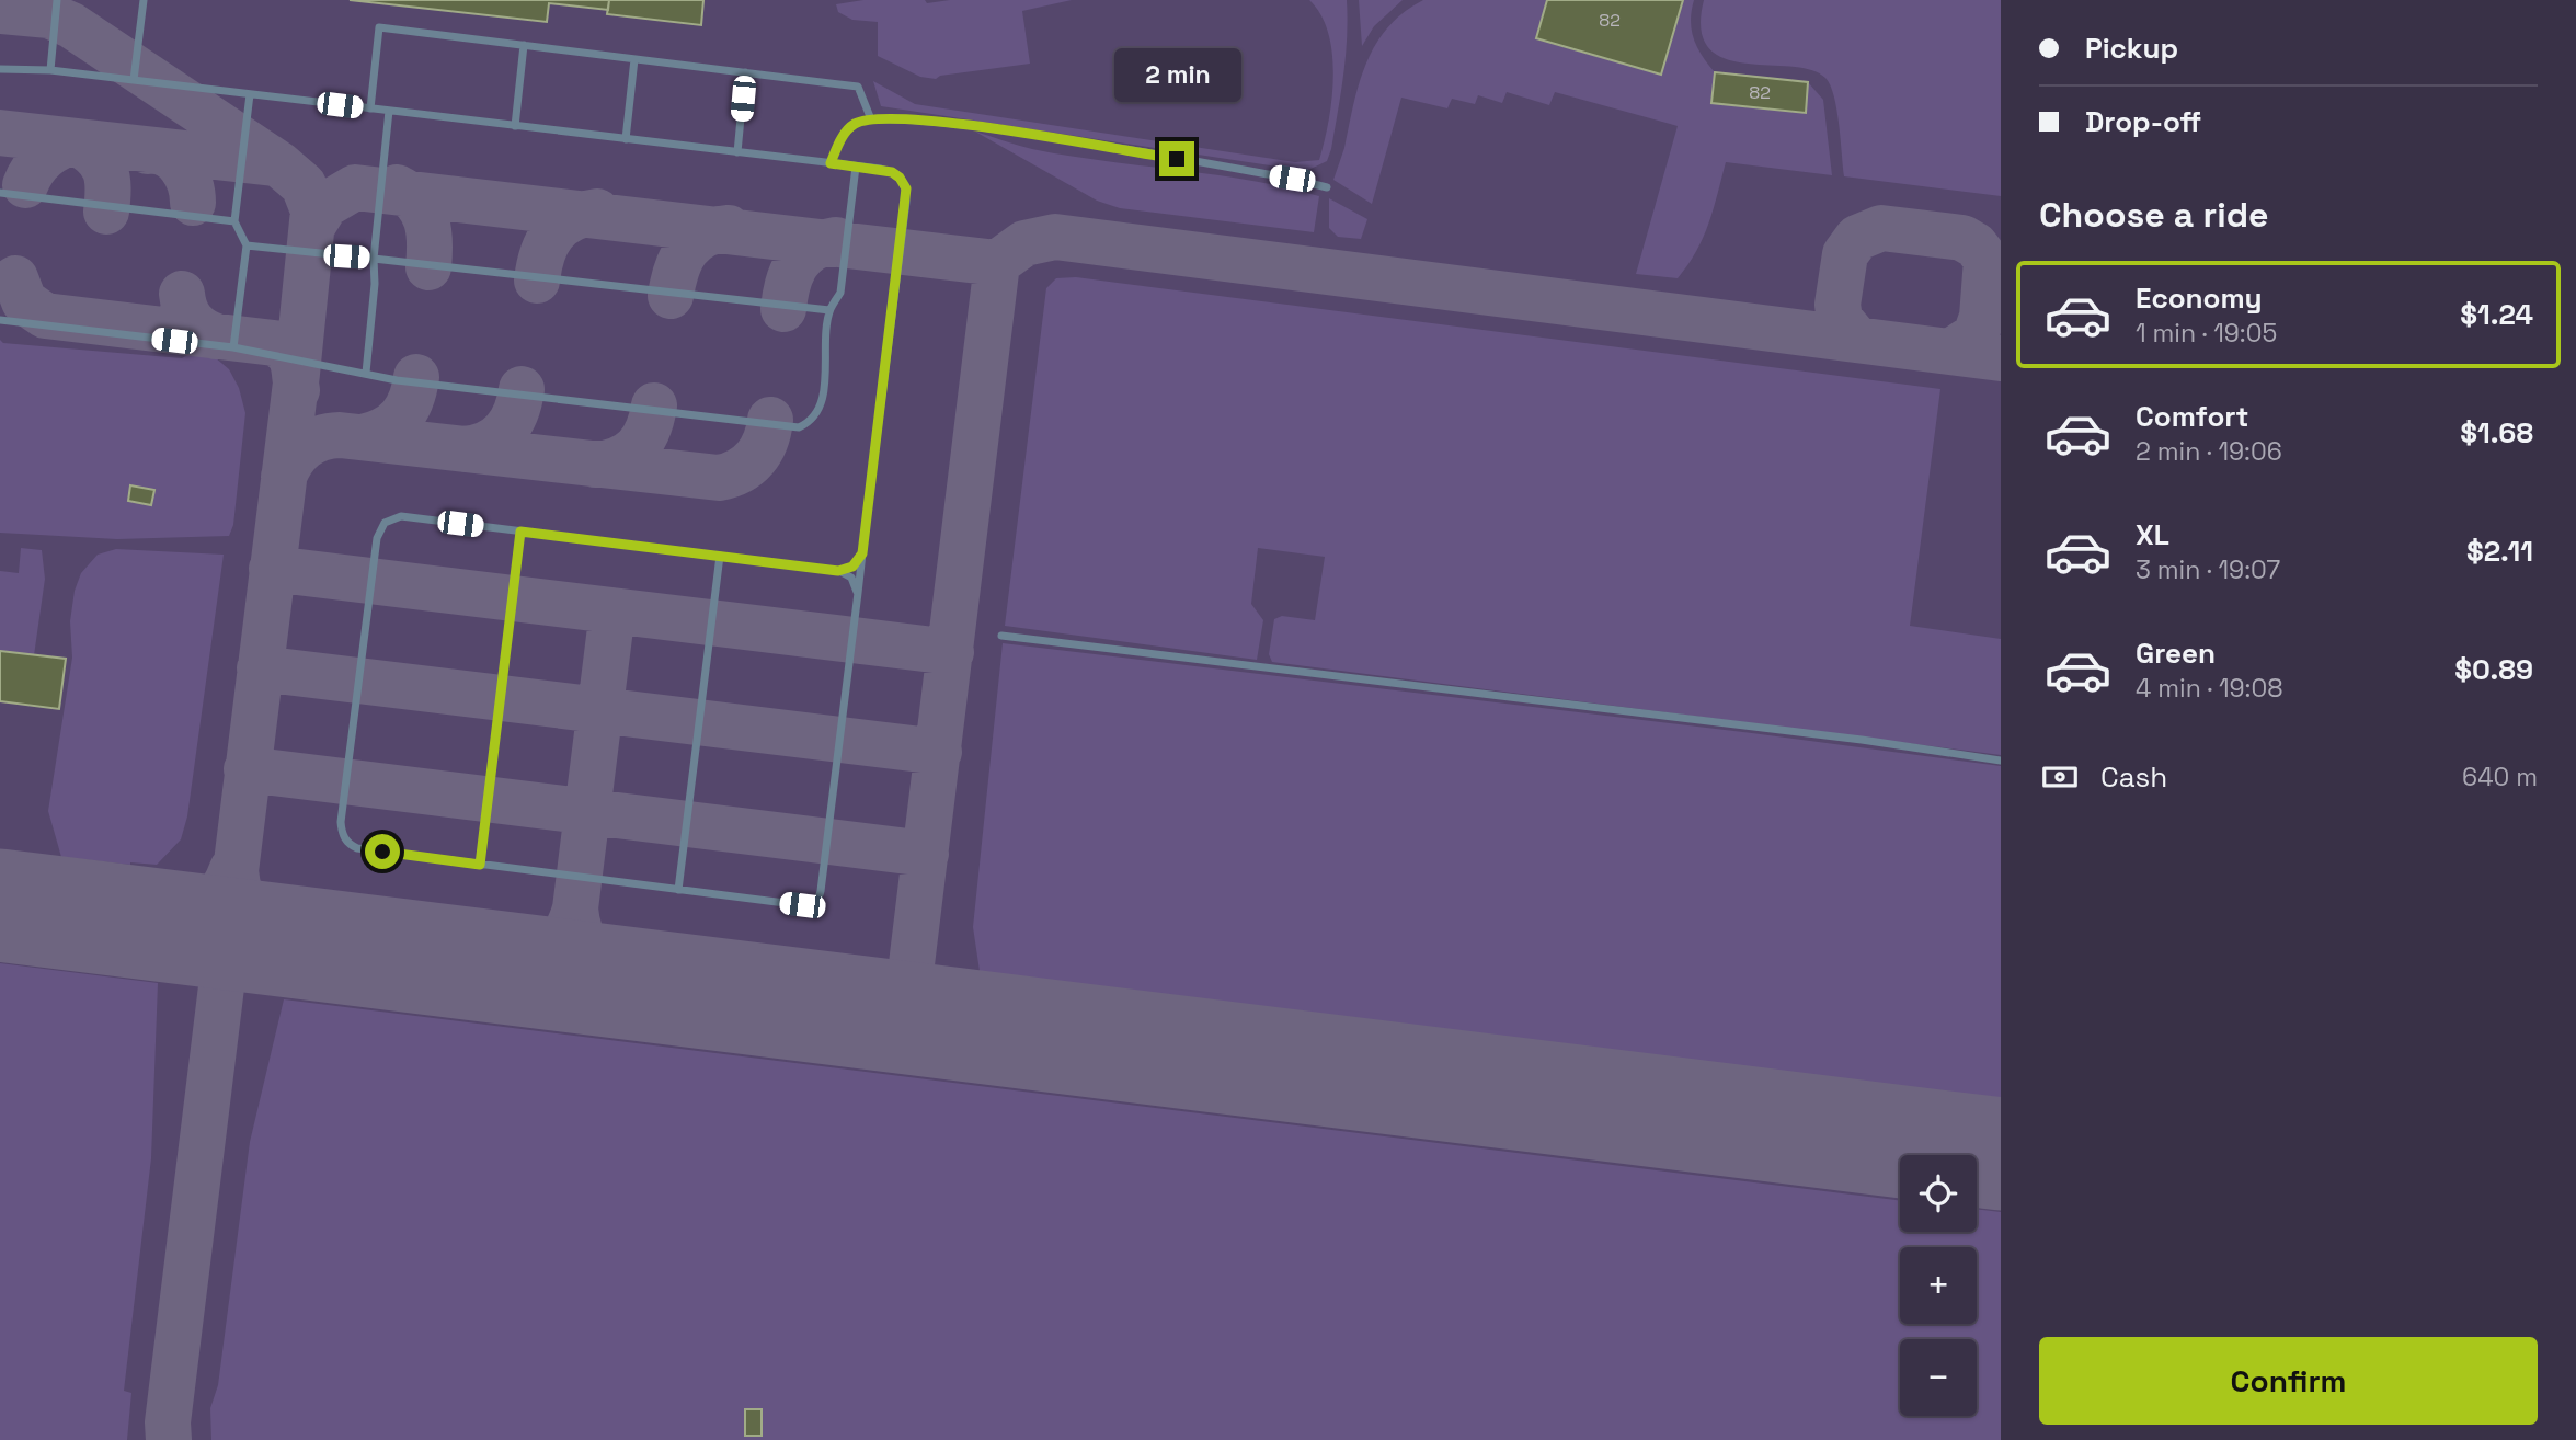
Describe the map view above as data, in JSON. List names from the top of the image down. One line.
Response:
{"house_numbers":["82","82"],"page":{"banner":["Pickup","Drop-off"],"bubble":"2 min","heading":"Choose a ride","list":[{"name":"Economy","note":"1 min · 19:05","value":"$1.24"},{"name":"Comfort","note":"2 min · 19:06","value":"$1.68"},{"name":"XL","note":"3 min · 19:07","value":"$2.11"},{"name":"Green","note":"4 min · 19:08","value":"$0.89"}],"pay":["Cash","640 m"],"map_buttons":["+","−"],"buttons":"Confirm"}}
